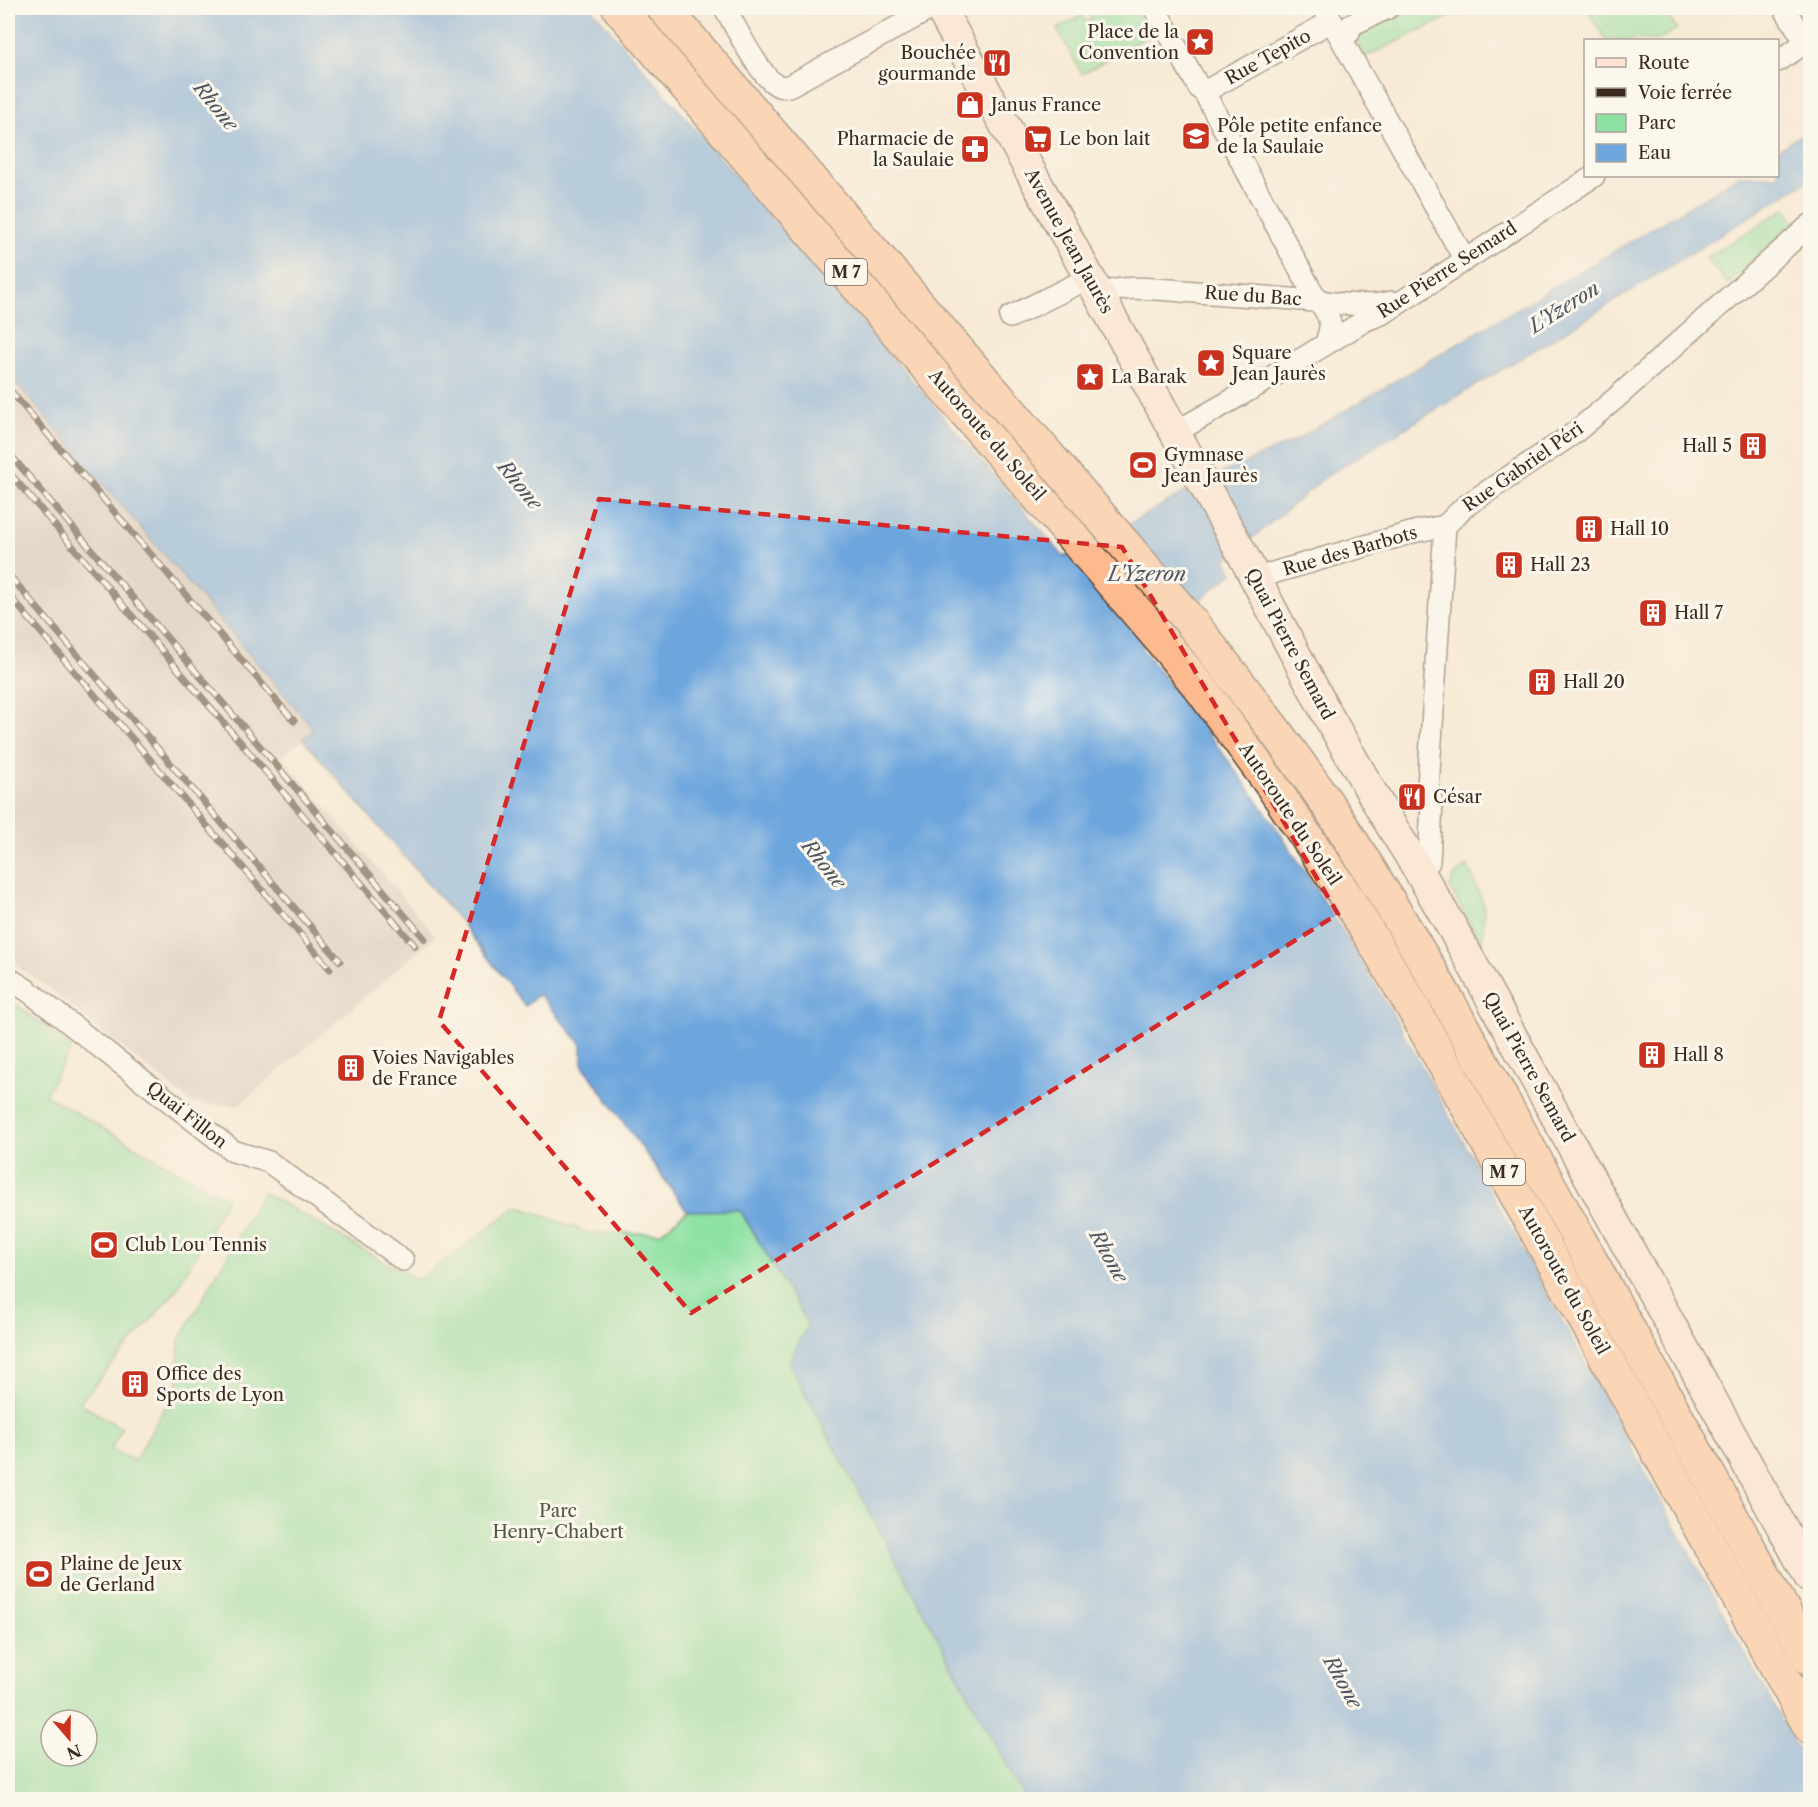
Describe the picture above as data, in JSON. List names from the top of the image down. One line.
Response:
{"streets":{"highway":["M 7","Autoroute du Soleil"],"main road":["Avenue Jean Jaurès","Quai Pierre Semard"],"street":["Rue Tepito","Rue Pierre Semard","Rue du Bac","Rue Gabriel Péri","Rue des Barbots","Quai Fillon"]},"crossings":[["Avenue Jean Jaurès","Rue Pierre Semard"],["Avenue Jean Jaurès","Rue du Bac"],["Avenue Jean Jaurès","Quai Pierre Semard"],["Rue Pierre Semard","Rue du Bac"],["Rue Gabriel Péri","Rue des Barbots"],["Rue Gabriel Péri","Quai Pierre Semard"],["Rue des Barbots","Quai Pierre Semard"]],"water":["Rhone","L'Yzeron"],"parks":["Parc Henry-Chabert"],"places":{"place":["Place de la Convention","Square Jean Jaurès","La Barak"],"restaurant":["Bouchée gourmande","César"],"shop":["Janus France"],"school or university":["Pôle petite enfance de la Saulaie"],"supermarket":["Le bon lait"],"pharmacy":["Pharmacie de la Saulaie"],"building":["Hall 5","Hall 10","Hall 23","Hall 7","Hall 20","Hall 8","Voies Navigables de France","Office des Sports de Lyon"],"sports":["Gymnase Jean Jaurès","Club Lou Tennis","Plaine de Jeux de Gerland"]},"legend":["Route","Voie ferrée","Parc","Eau"],"north":"bottom"}
